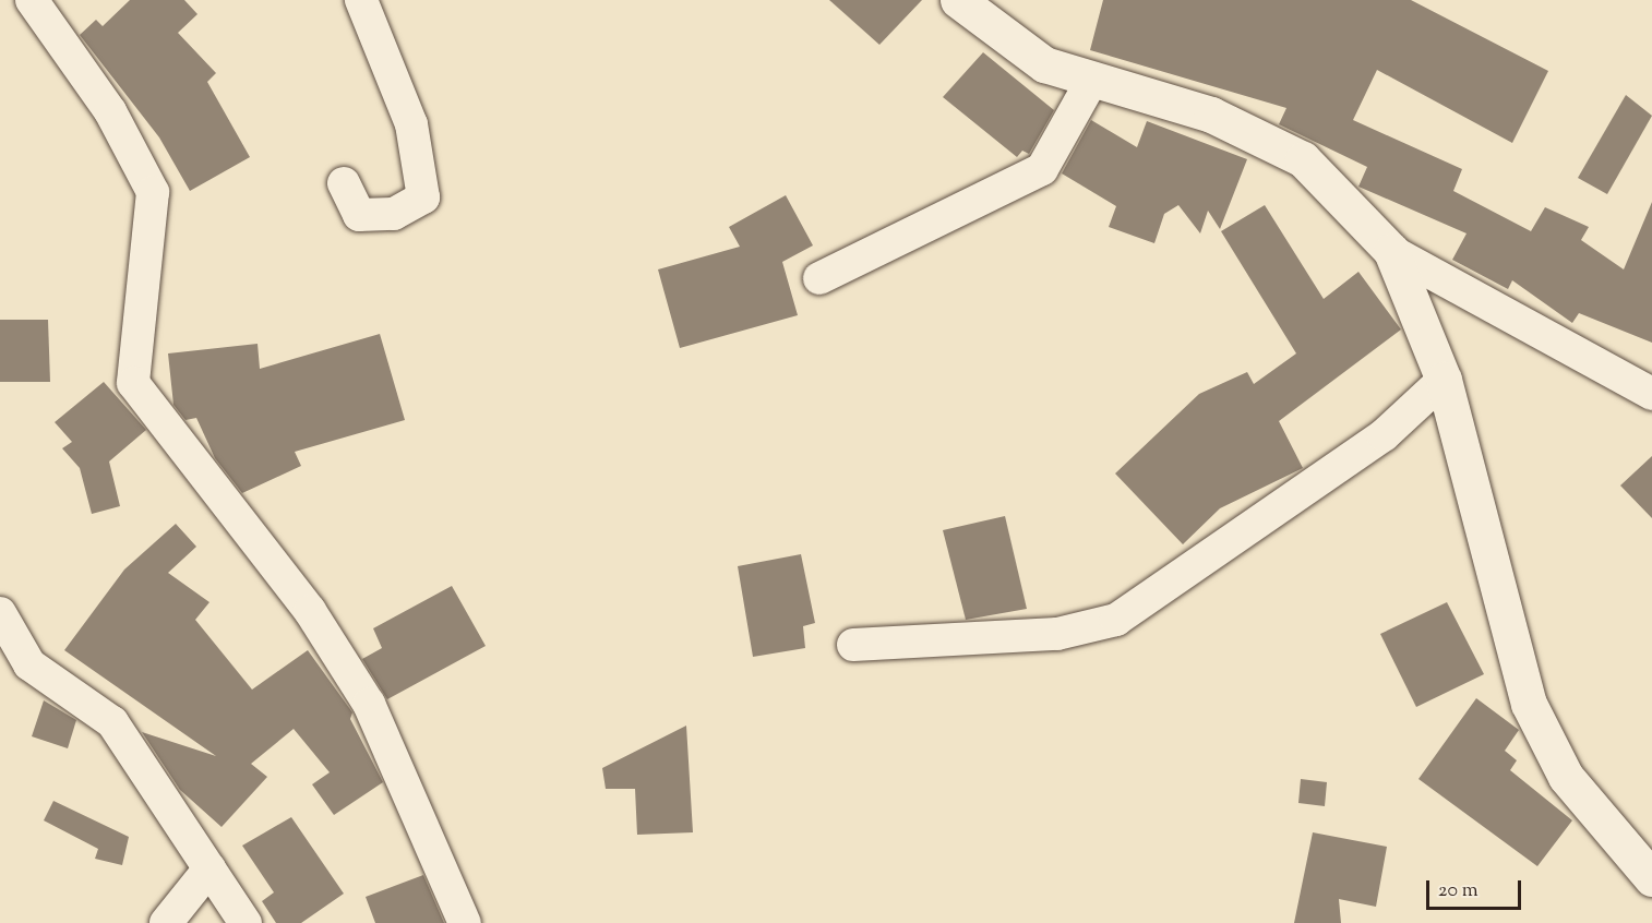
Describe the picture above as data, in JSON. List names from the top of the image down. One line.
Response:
{"scale_bar":"20 m"}
